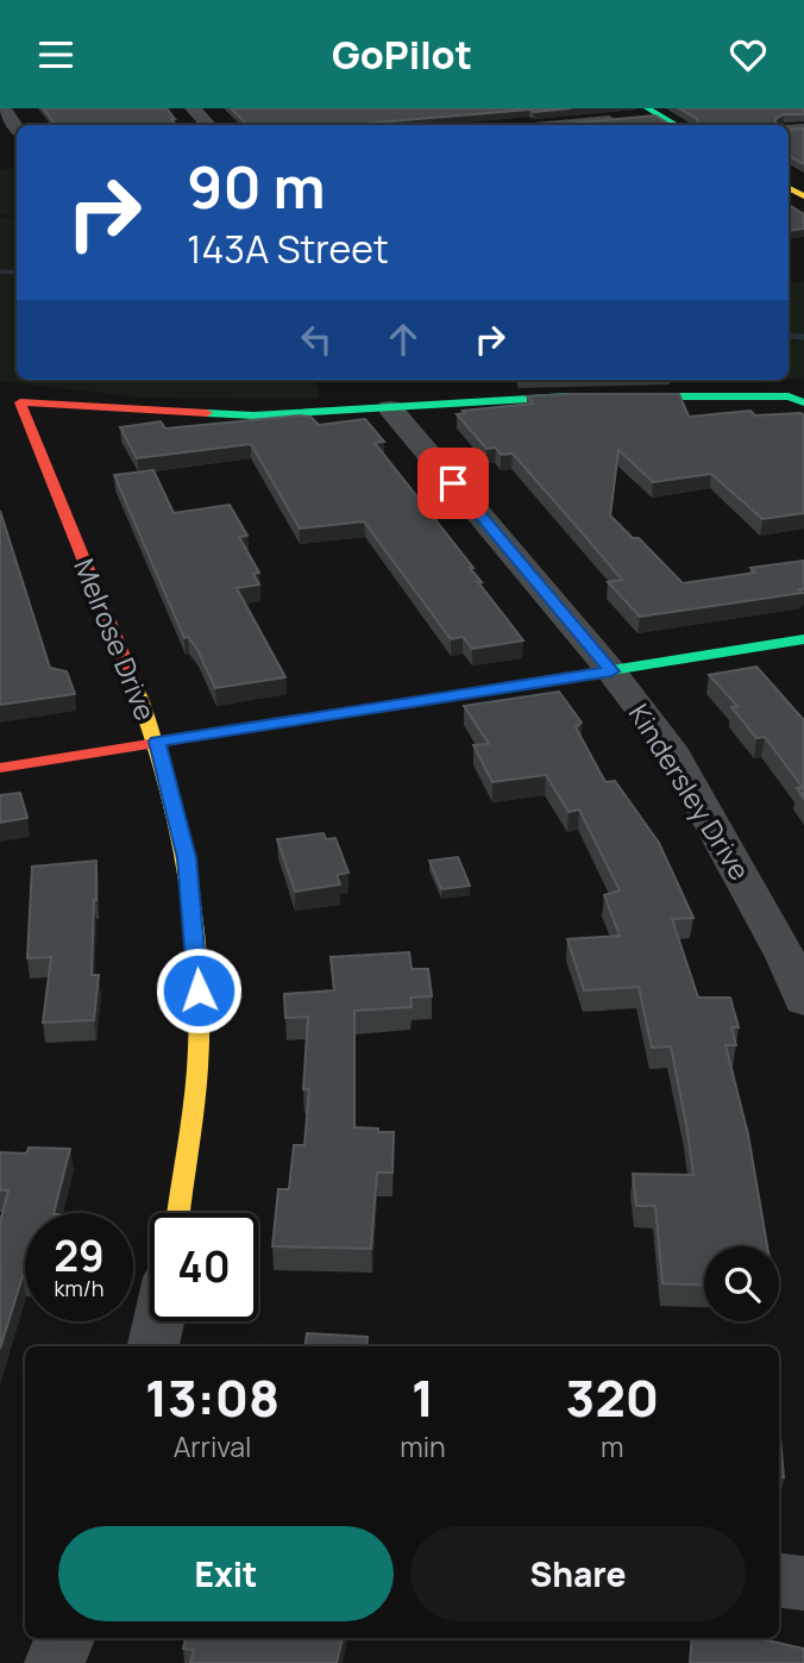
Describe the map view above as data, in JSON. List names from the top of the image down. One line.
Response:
{"streets":{"street":["Melrose Drive","Kindersley Drive"]},"crossings":[["Melrose Drive","Kindersley Drive"]],"page":{"header":"GoPilot","turn":["90 m","143A Street"],"speed":"29 km/h","limit":"40","eta":["13:08","Arrival","1","min","320","m"],"buttons":["Exit","Share"]}}
